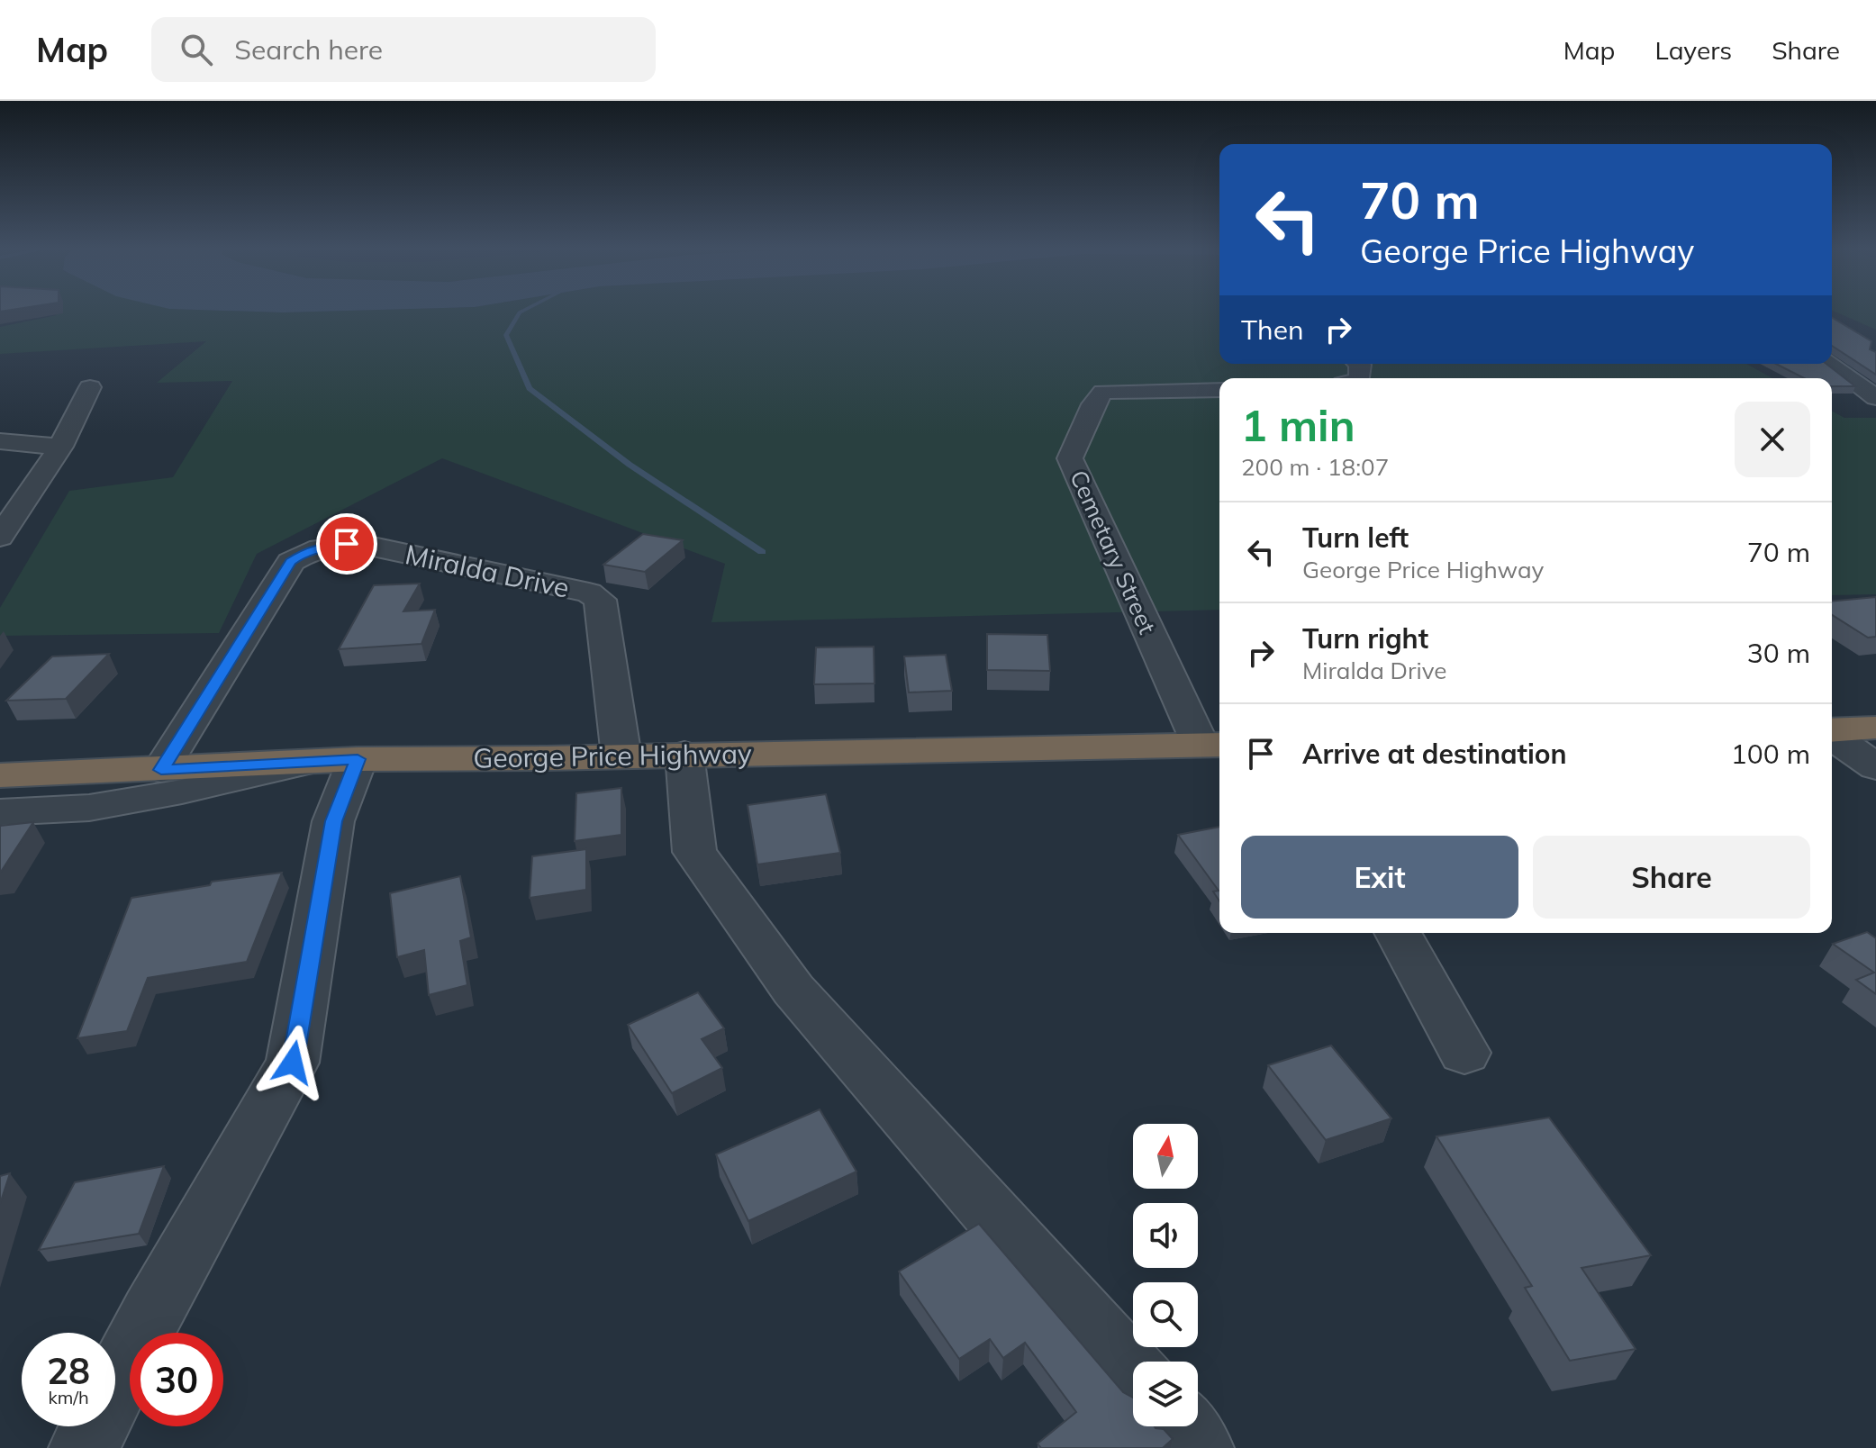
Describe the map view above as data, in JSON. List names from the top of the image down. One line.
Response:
{"streets":{"highway":["George Price Highway"],"street":["Cemetary Street","Miralda Drive"]},"crossings":[["Cemetary Street","George Price Highway"],["Miralda Drive","George Price Highway"]],"north":"top","page":{"header":"Map","search":"Search here","nav":["Map","Layers","Share"],"turn":["70 m","George Price Highway"],"then":"Then","heading":["1 min","200 m · 18:07"],"list":[{"name":"Turn left","note":"George Price Highway","value":"70 m"},{"name":"Turn right","note":"Miralda Drive","value":"30 m"},{"name":"Arrive at destination","value":"100 m"}],"buttons":["Exit","Share"],"speed":"28 km/h","limit":"30"}}
